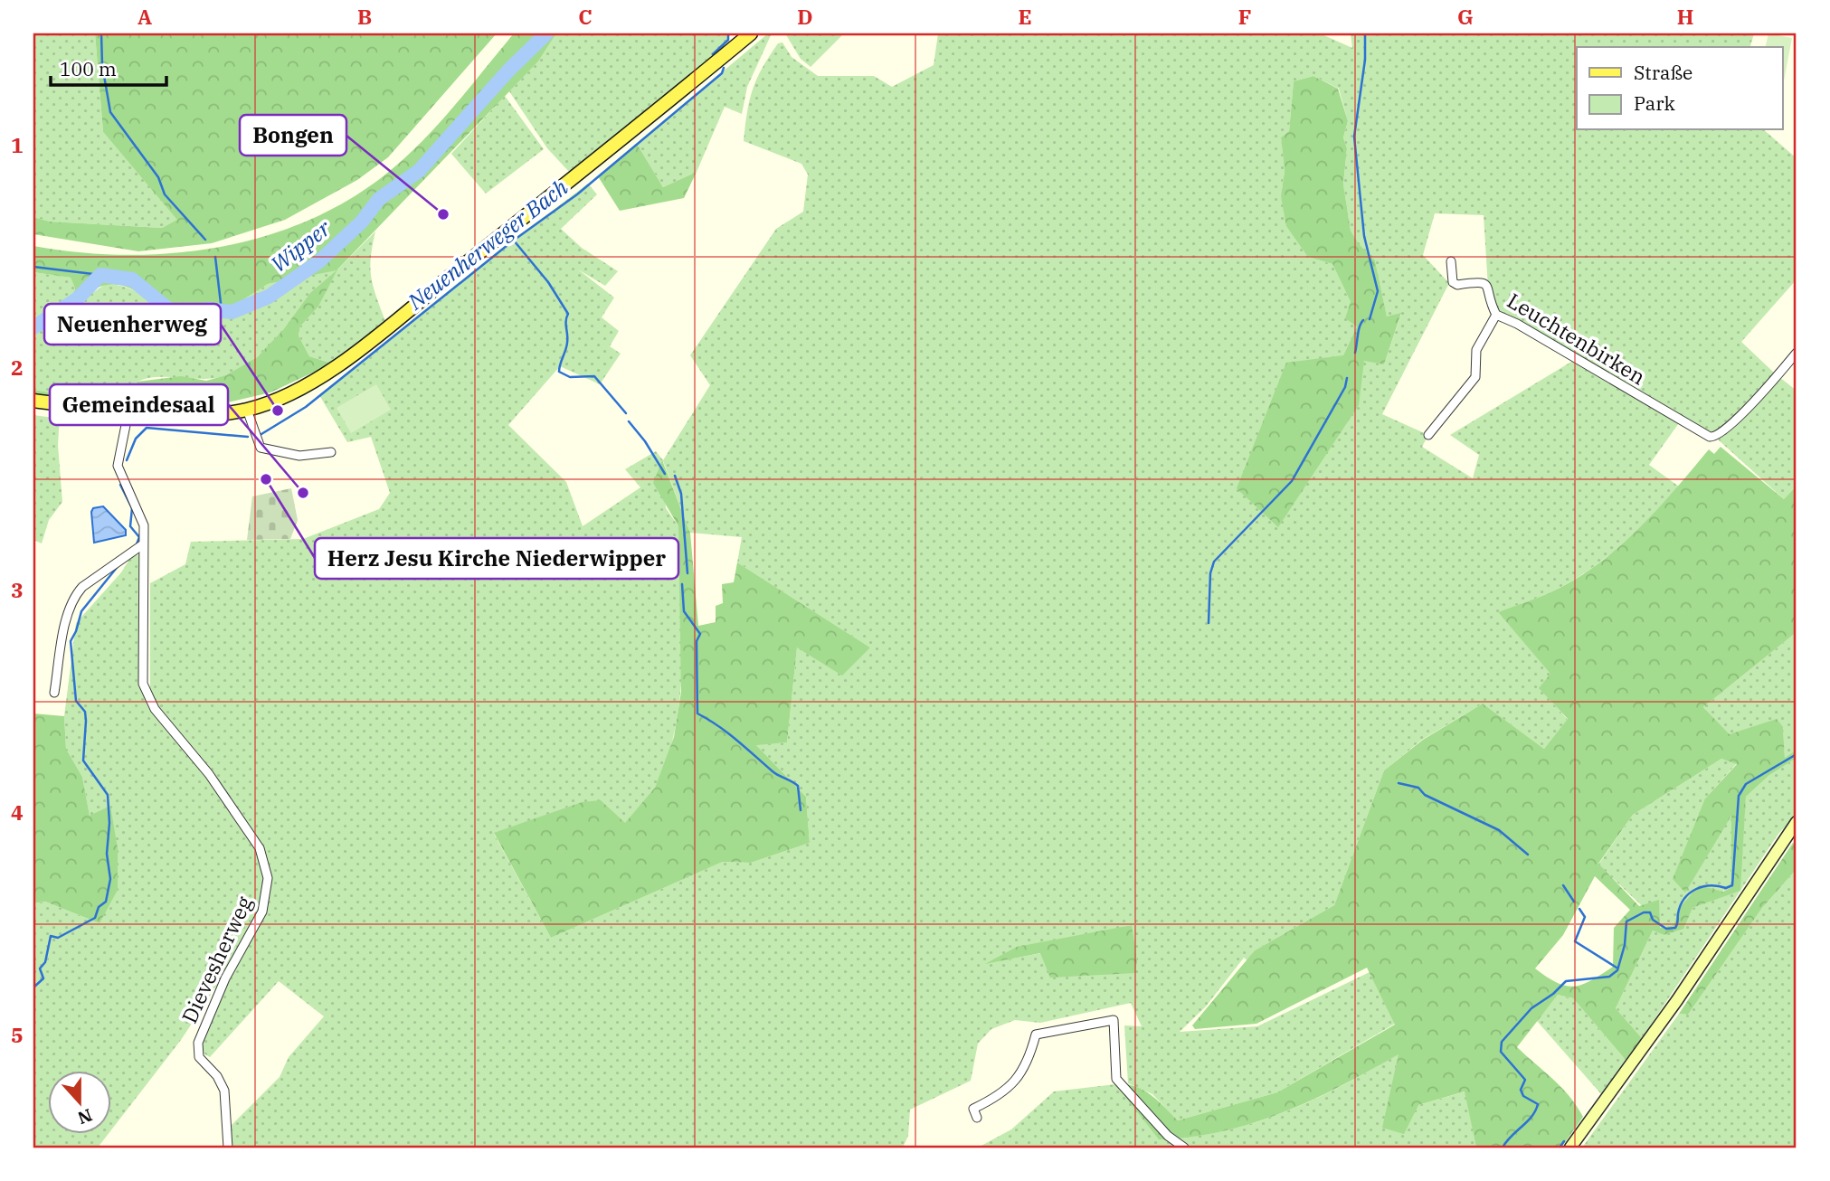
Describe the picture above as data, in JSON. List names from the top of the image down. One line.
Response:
{"streets":{"street":["Leuchtenbirken","Dievesherweg"]},"water":["Neuenherweger Bach","Wipper"],"places":["Bongen","Neuenherweg","Herz Jesu Kirche Niederwipper","Gemeindesaal"],"legend":["Straße","Park"],"scale_bar":"100 m","north":"bottom","grid":{"columns":["A","B","C","D","E","F","G","H"],"rows":["1","2","3","4","5"]}}
